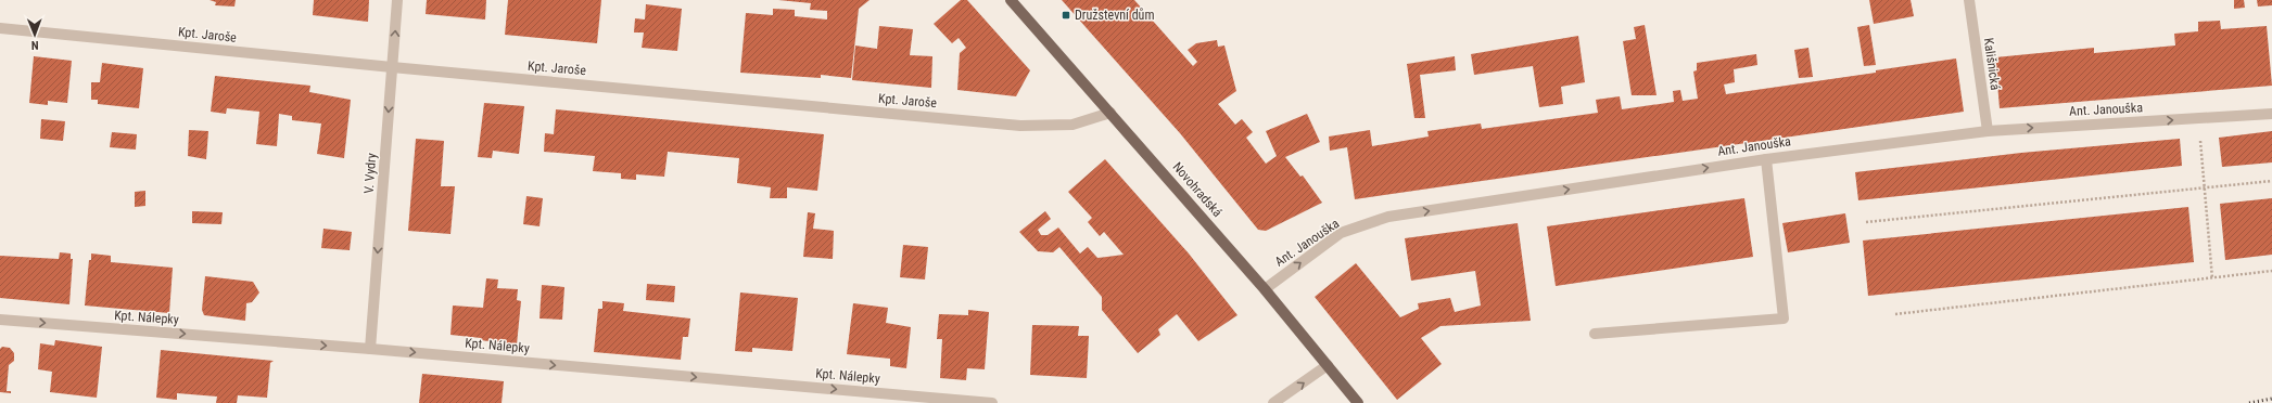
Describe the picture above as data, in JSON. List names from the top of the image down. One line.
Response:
{"streets":{"main road":["Novohradská"],"street":["Kpt. Jaroše","Kališnická","Ant. Janouška","V. Vydry","Kpt. Nálepky"]},"crossings":[["Kpt. Jaroše","V. Vydry"],["Kpt. Jaroše","Novohradská"],["Kališnická","Ant. Janouška"],["Ant. Janouška","Novohradská"],["V. Vydry","Kpt. Nálepky"]],"one_way":["Ant. Janouška","Kpt. Nálepky"],"places":{"transit":["Družstevní dům"]},"north":"bottom"}
